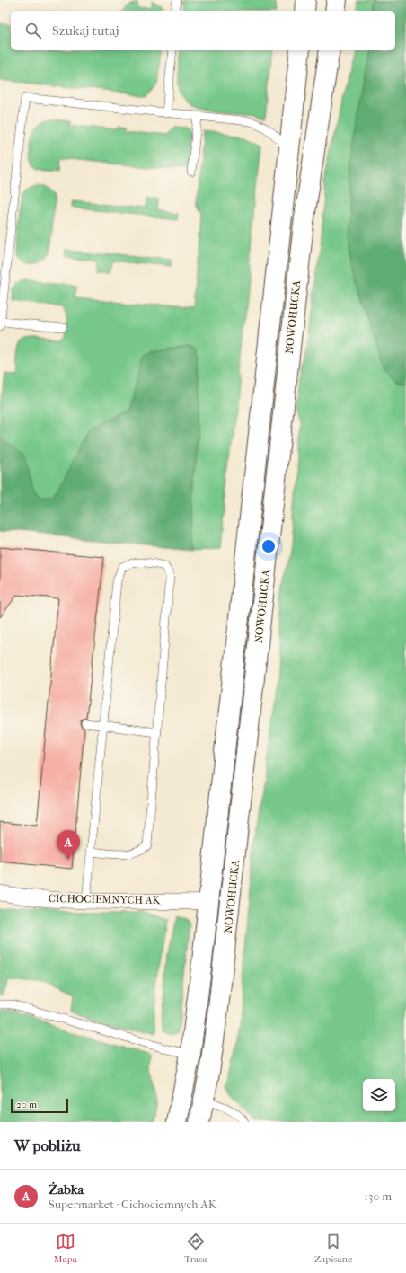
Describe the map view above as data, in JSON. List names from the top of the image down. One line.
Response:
{"streets":{"main road":["NOWOHUCKA"],"street":["CICHOCIEMNYCH AK"]},"crossings":[["NOWOHUCKA","CICHOCIEMNYCH AK"]],"scale_bar":"20 m","page":{"search":"Szukaj tutaj","pins":"A","scale":"20 m","heading":"W pobliżu","list":[{"mark":"A","name":"Żabka","note":"Supermarket · Cichociemnych AK","value":"130 m"}],"nav":["Mapa","Trasa","Zapisane"]}}
